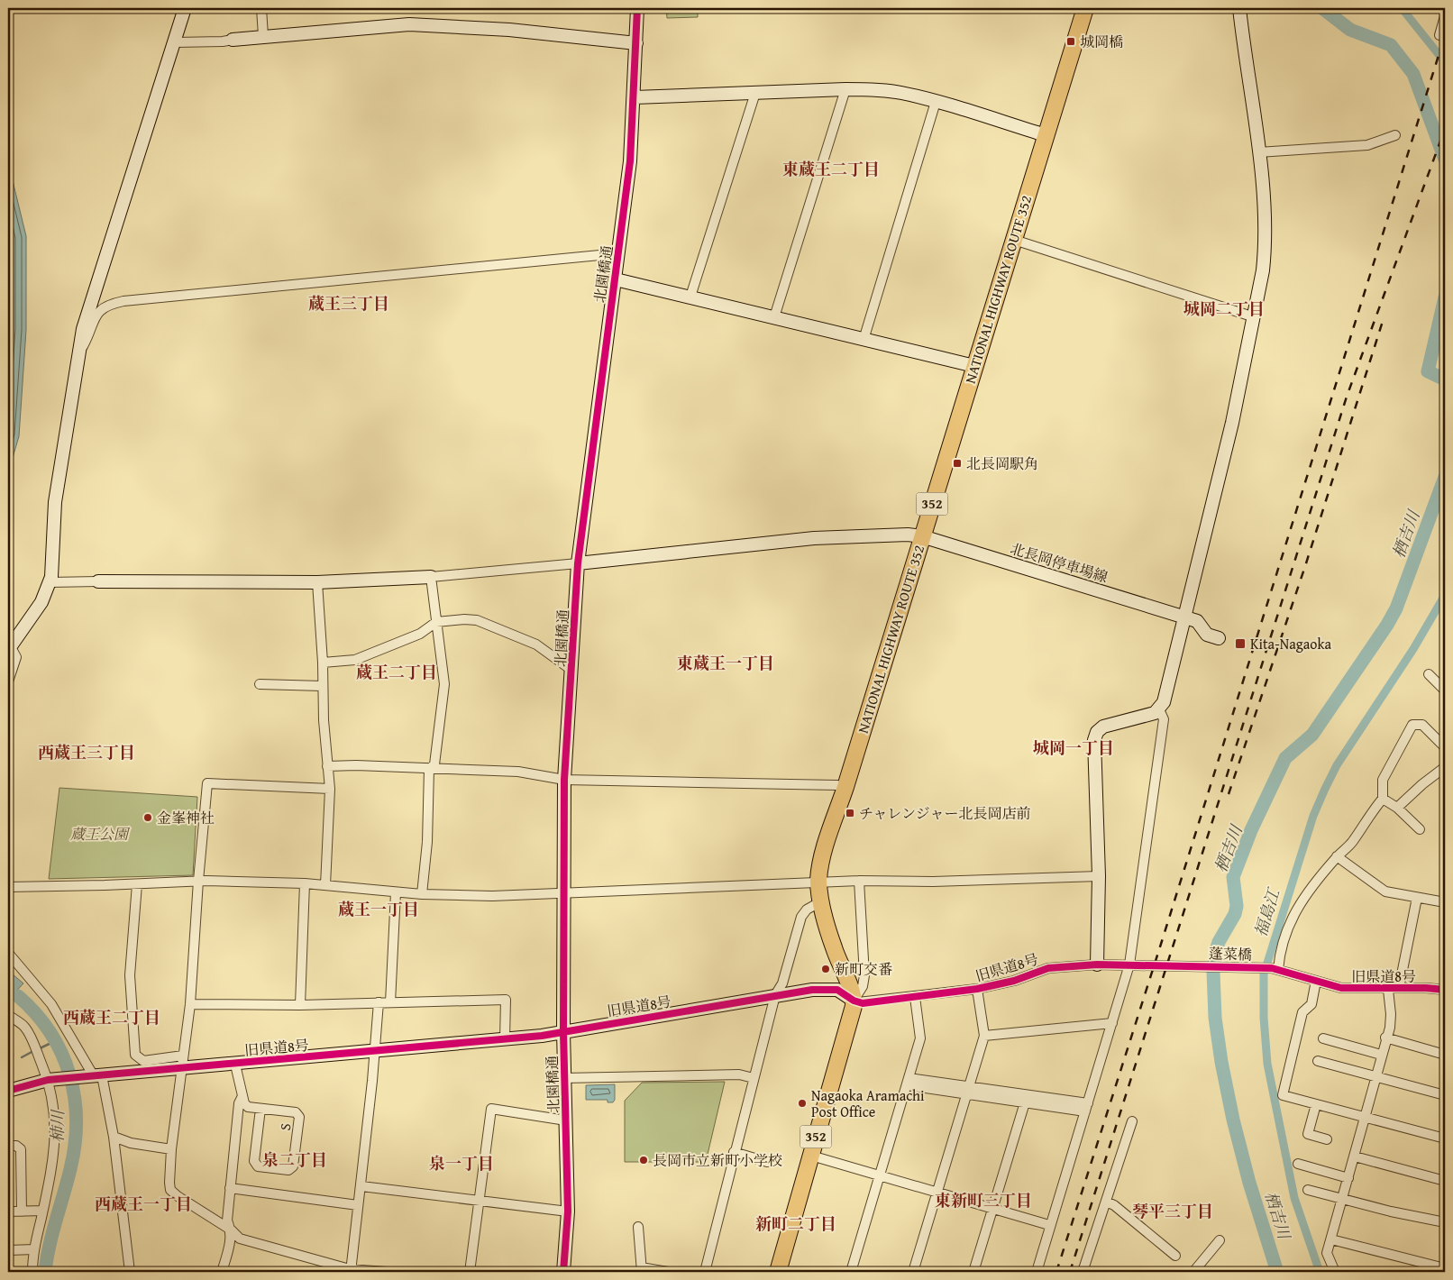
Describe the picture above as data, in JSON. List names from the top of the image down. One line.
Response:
{"streets":{"highway":["NATIONAL HIGHWAY ROUTE 352","352"],"street":["北園橋通","北長岡停車場線","蓬菜橋","旧県道8号","S"]},"crossings":[["北園橋通","北長岡停車場線"],["北園橋通","旧県道8号"],["NATIONAL HIGHWAY ROUTE 352","352"],["NATIONAL HIGHWAY ROUTE 352","北長岡停車場線"],["NATIONAL HIGHWAY ROUTE 352","旧県道8号"],["352","旧県道8号"],["蓬菜橋","旧県道8号"]],"districts":["東蔵王二丁目","蔵王三丁目","城岡二丁目","東蔵王一丁目","蔵王二丁目","城岡一丁目","西蔵王三丁目","蔵王一丁目","西蔵王二丁目","泉二丁目","泉一丁目","東新町三丁目","西蔵王一丁目","琴平三丁目","新町二丁目"],"water":["栖吉川","福島江","柿川"],"parks":["蔵王公園"],"places":{"transit":["城岡橋","北長岡駅角","Kita-Nagaoka","チャレンジャー北長岡店前"],"other":["金峯神社","新町交番","Nagaoka Aramachi Post Office","長岡市立新町小学校"]}}
